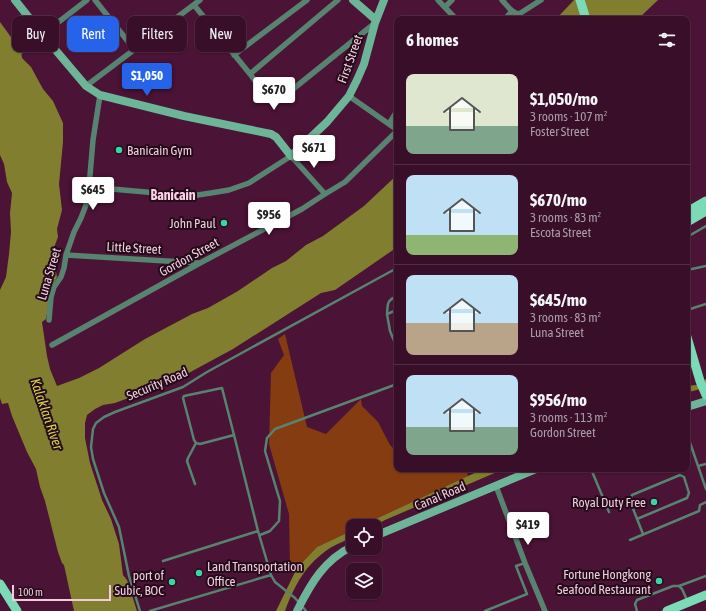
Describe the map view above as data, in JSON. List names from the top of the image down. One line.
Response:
{"streets":{"street":["First Street","Little Street","Gordon Street","Luna Street","Canal Road"],"lane":["Security Road"]},"crossings":[["First Street","Luna Street"],["Little Street","Gordon Street"],["Little Street","Luna Street"]],"districts":["Banicain"],"water":["Kalaklan River"],"places":["Banicain Gym","John Paul","Royal Duty Free","Land Transportation Office","Fortune Hongkong Seafood Restaurant","port of Subic, BOC"],"scale_bar":"100 m","page":{"chip":["Buy","Rent","Filters","New"],"heading":"6 homes","price":["$1,050","$670","$671","$645","$956","$419"],"list":[{"name":"$1,050/mo","note":"3 rooms · 107 m² · Foster Street"},{"name":"$670/mo","note":"3 rooms · 83 m² · Escota Street"},{"name":"$645/mo","note":"3 rooms · 83 m² · Luna Street"},{"name":"$956/mo","note":"3 rooms · 113 m² · Gordon Street"}],"scale":"100 m"}}
